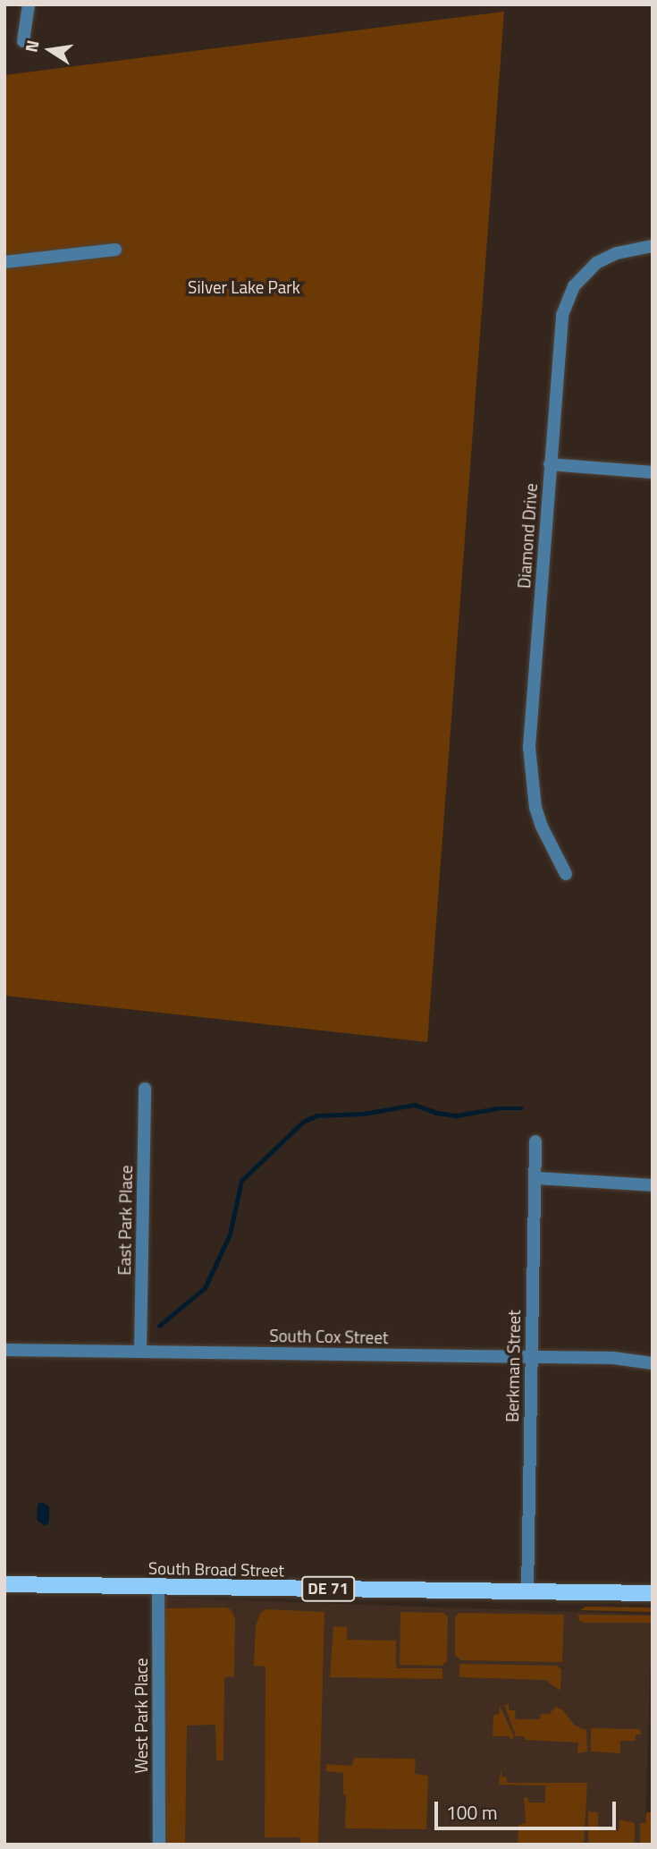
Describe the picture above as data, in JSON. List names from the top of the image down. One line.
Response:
{"streets":{"main road":["South Broad Street","DE 71"],"street":["Diamond Drive","East Park Place","South Cox Street","Berkman Street","West Park Place"]},"crossings":[["East Park Place","South Cox Street"],["South Cox Street","Berkman Street"],["Berkman Street","South Broad Street"],["South Broad Street","West Park Place"]],"parks":["Silver Lake Park"],"scale_bar":"100 m","north":"left"}
